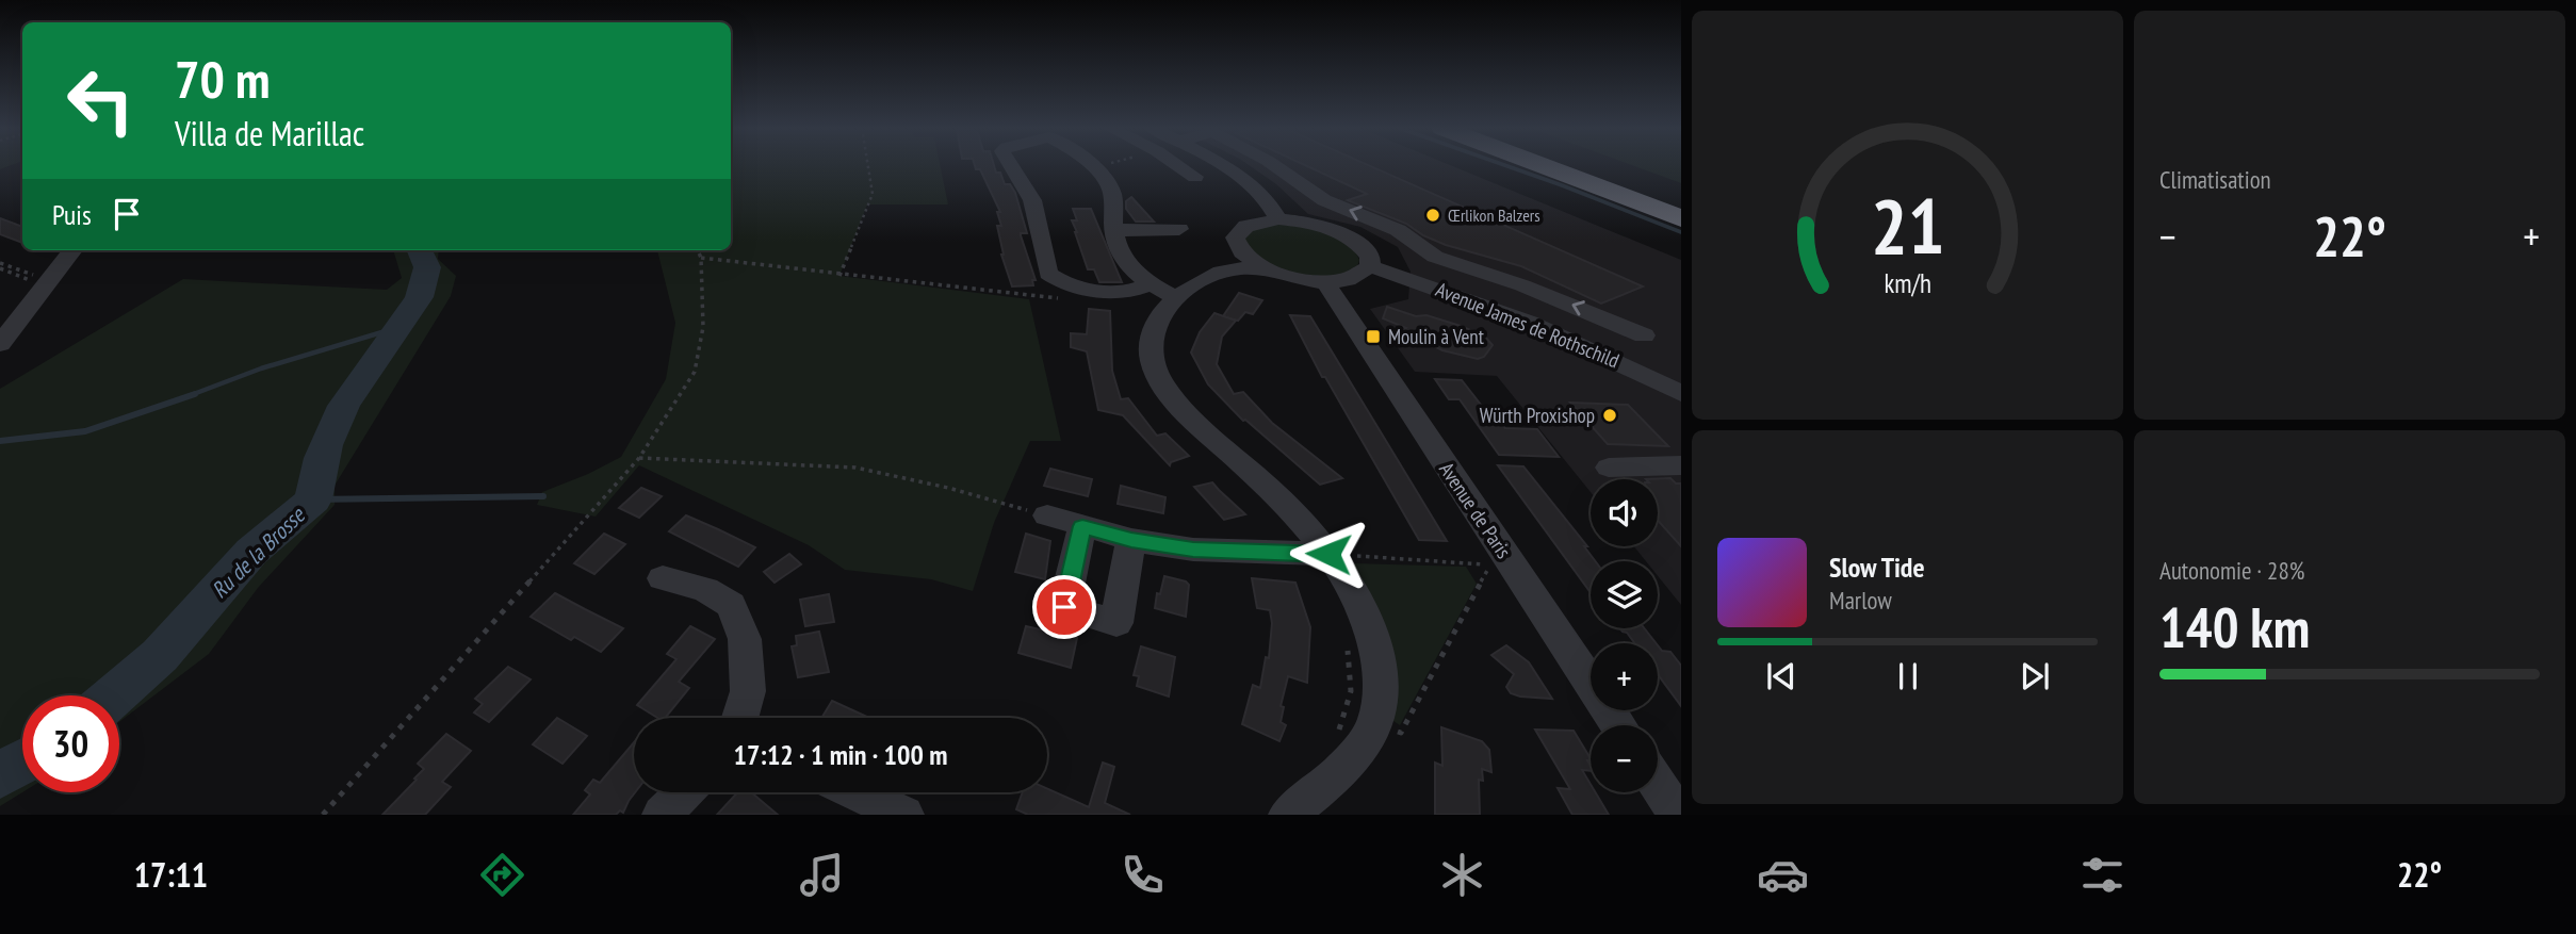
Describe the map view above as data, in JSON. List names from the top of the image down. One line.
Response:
{"streets":{"street":["Avenue James de Rothschild","Avenue de Paris"]},"water":["Ru de la Brosse"],"places":{"other":["Œrlikon Balzers","Würth Proxishop"],"transit":["Moulin à Vent"]},"page":{"tile":["Climatisation",["Autonomie · 28%","140 km"]],"turn":["70 m","Villa de Marillac"],"then":"Puis","heat":["−","22°","+"],"map_buttons":["+","−"],"song":["Slow Tide","Marlow"],"limit":"30","trip":"17:12 · 1 min · 100 m","tabs":["17:11","22°"],"gauge":["21","km/h"]}}
